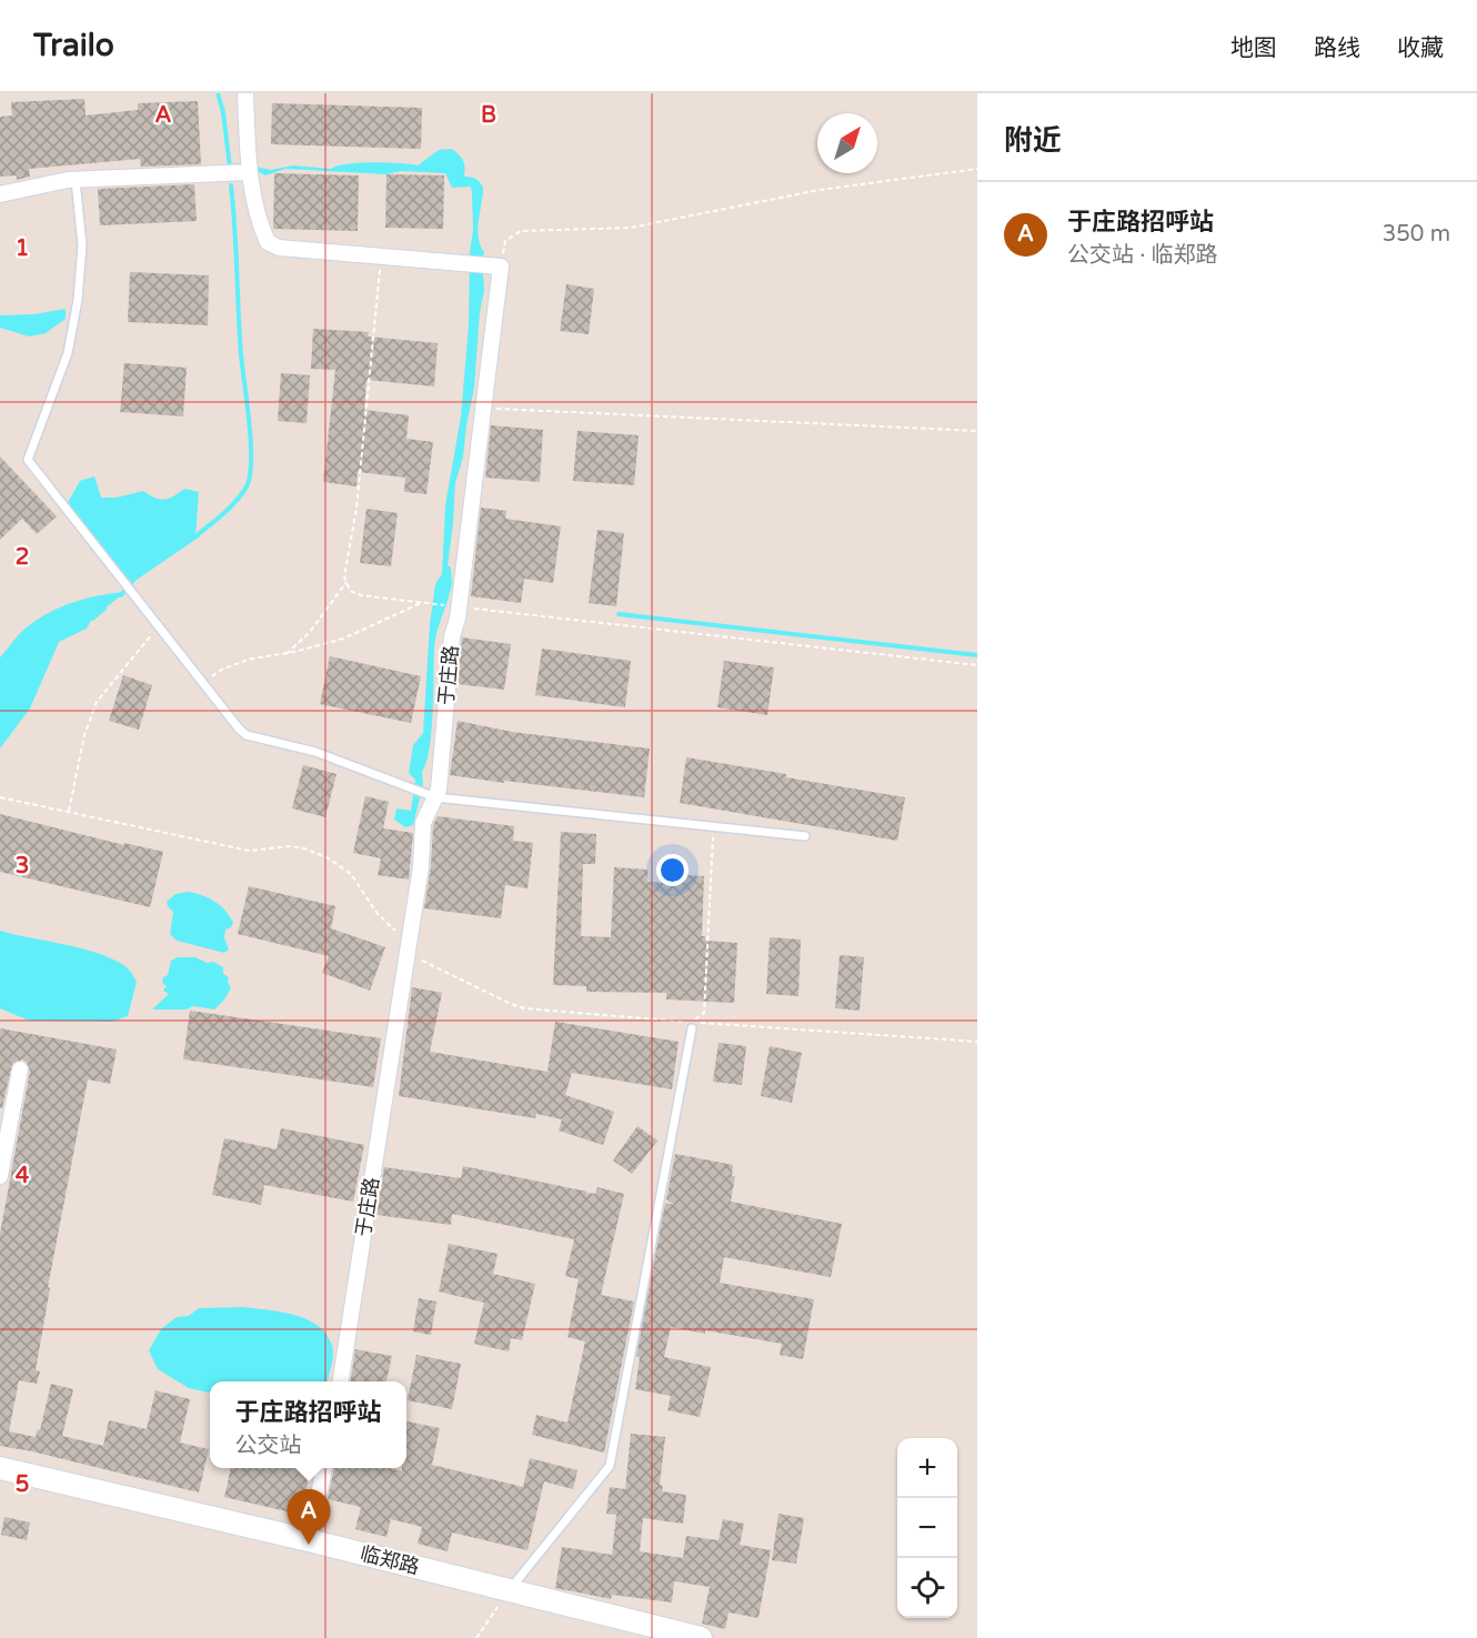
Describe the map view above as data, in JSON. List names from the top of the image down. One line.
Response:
{"streets":{"main road":["临郑路"],"street":["于庄路"]},"north":"top right","page":{"header":"Trailo","nav":["地图","路线","收藏"],"heading":"附近","list":[{"mark":"A","name":"于庄路招呼站","note":"公交站 · 临郑路","value":"350 m"}],"popup":["于庄路招呼站","公交站"],"map_buttons":["+","−"],"pins":"A"},"grid":{"columns":["A","B"],"rows":["1","2","3","4","5"]}}
